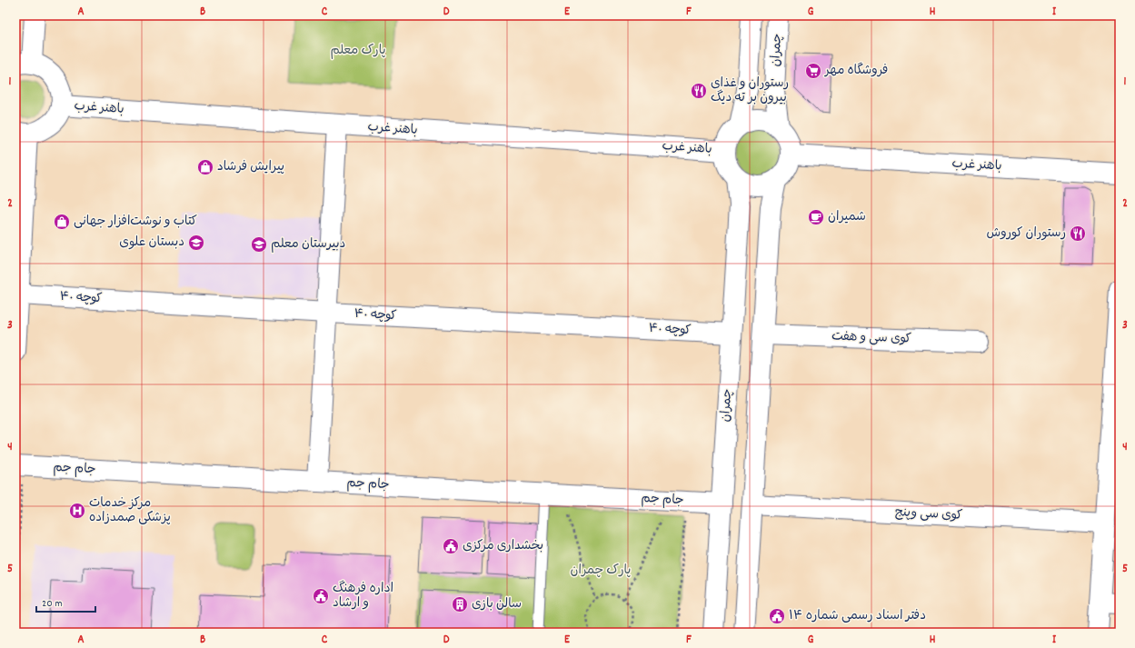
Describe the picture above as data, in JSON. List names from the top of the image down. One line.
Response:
{"streets":{"street":["چمران","باهنر غرب","کوچه ۴۰","کوی سی و هفت","جام جم","کوی سی وپنج"]},"crossings":[["چمران","باهنر غرب"],["چمران","کوچه ۴۰"],["چمران","جام جم"],["کوچه ۴۰","کوی سی و هفت"],["جام جم","کوی سی وپنج"]],"parks":["پارک معلم","پارک چمران"],"places":{"supermarket":["فروشگاه مهر"],"restaurant":["رستوران و غذای بیرون بر ته دیگ","رستوران کوروش"],"shop":["پیرایش فرشاد","کتاب و نوشت‌افزار جهانی"],"cafe":["شمیران"],"school or university":["دبستان علوی","دبیرستان معلم"],"hospital":["مرکز خدمات پزشکی صمدزاده"],"public building":["بخشداری مرکزی","اداره فرهنگ و ارشاد","دفتر اسناد رسمی شماره ۱۴"],"building":["سالن بازی"]},"scale_bar":"20 m","grid":{"columns":["A","B","C","D","E","F","G","H","I"],"rows":["1","2","3","4","5"]}}
